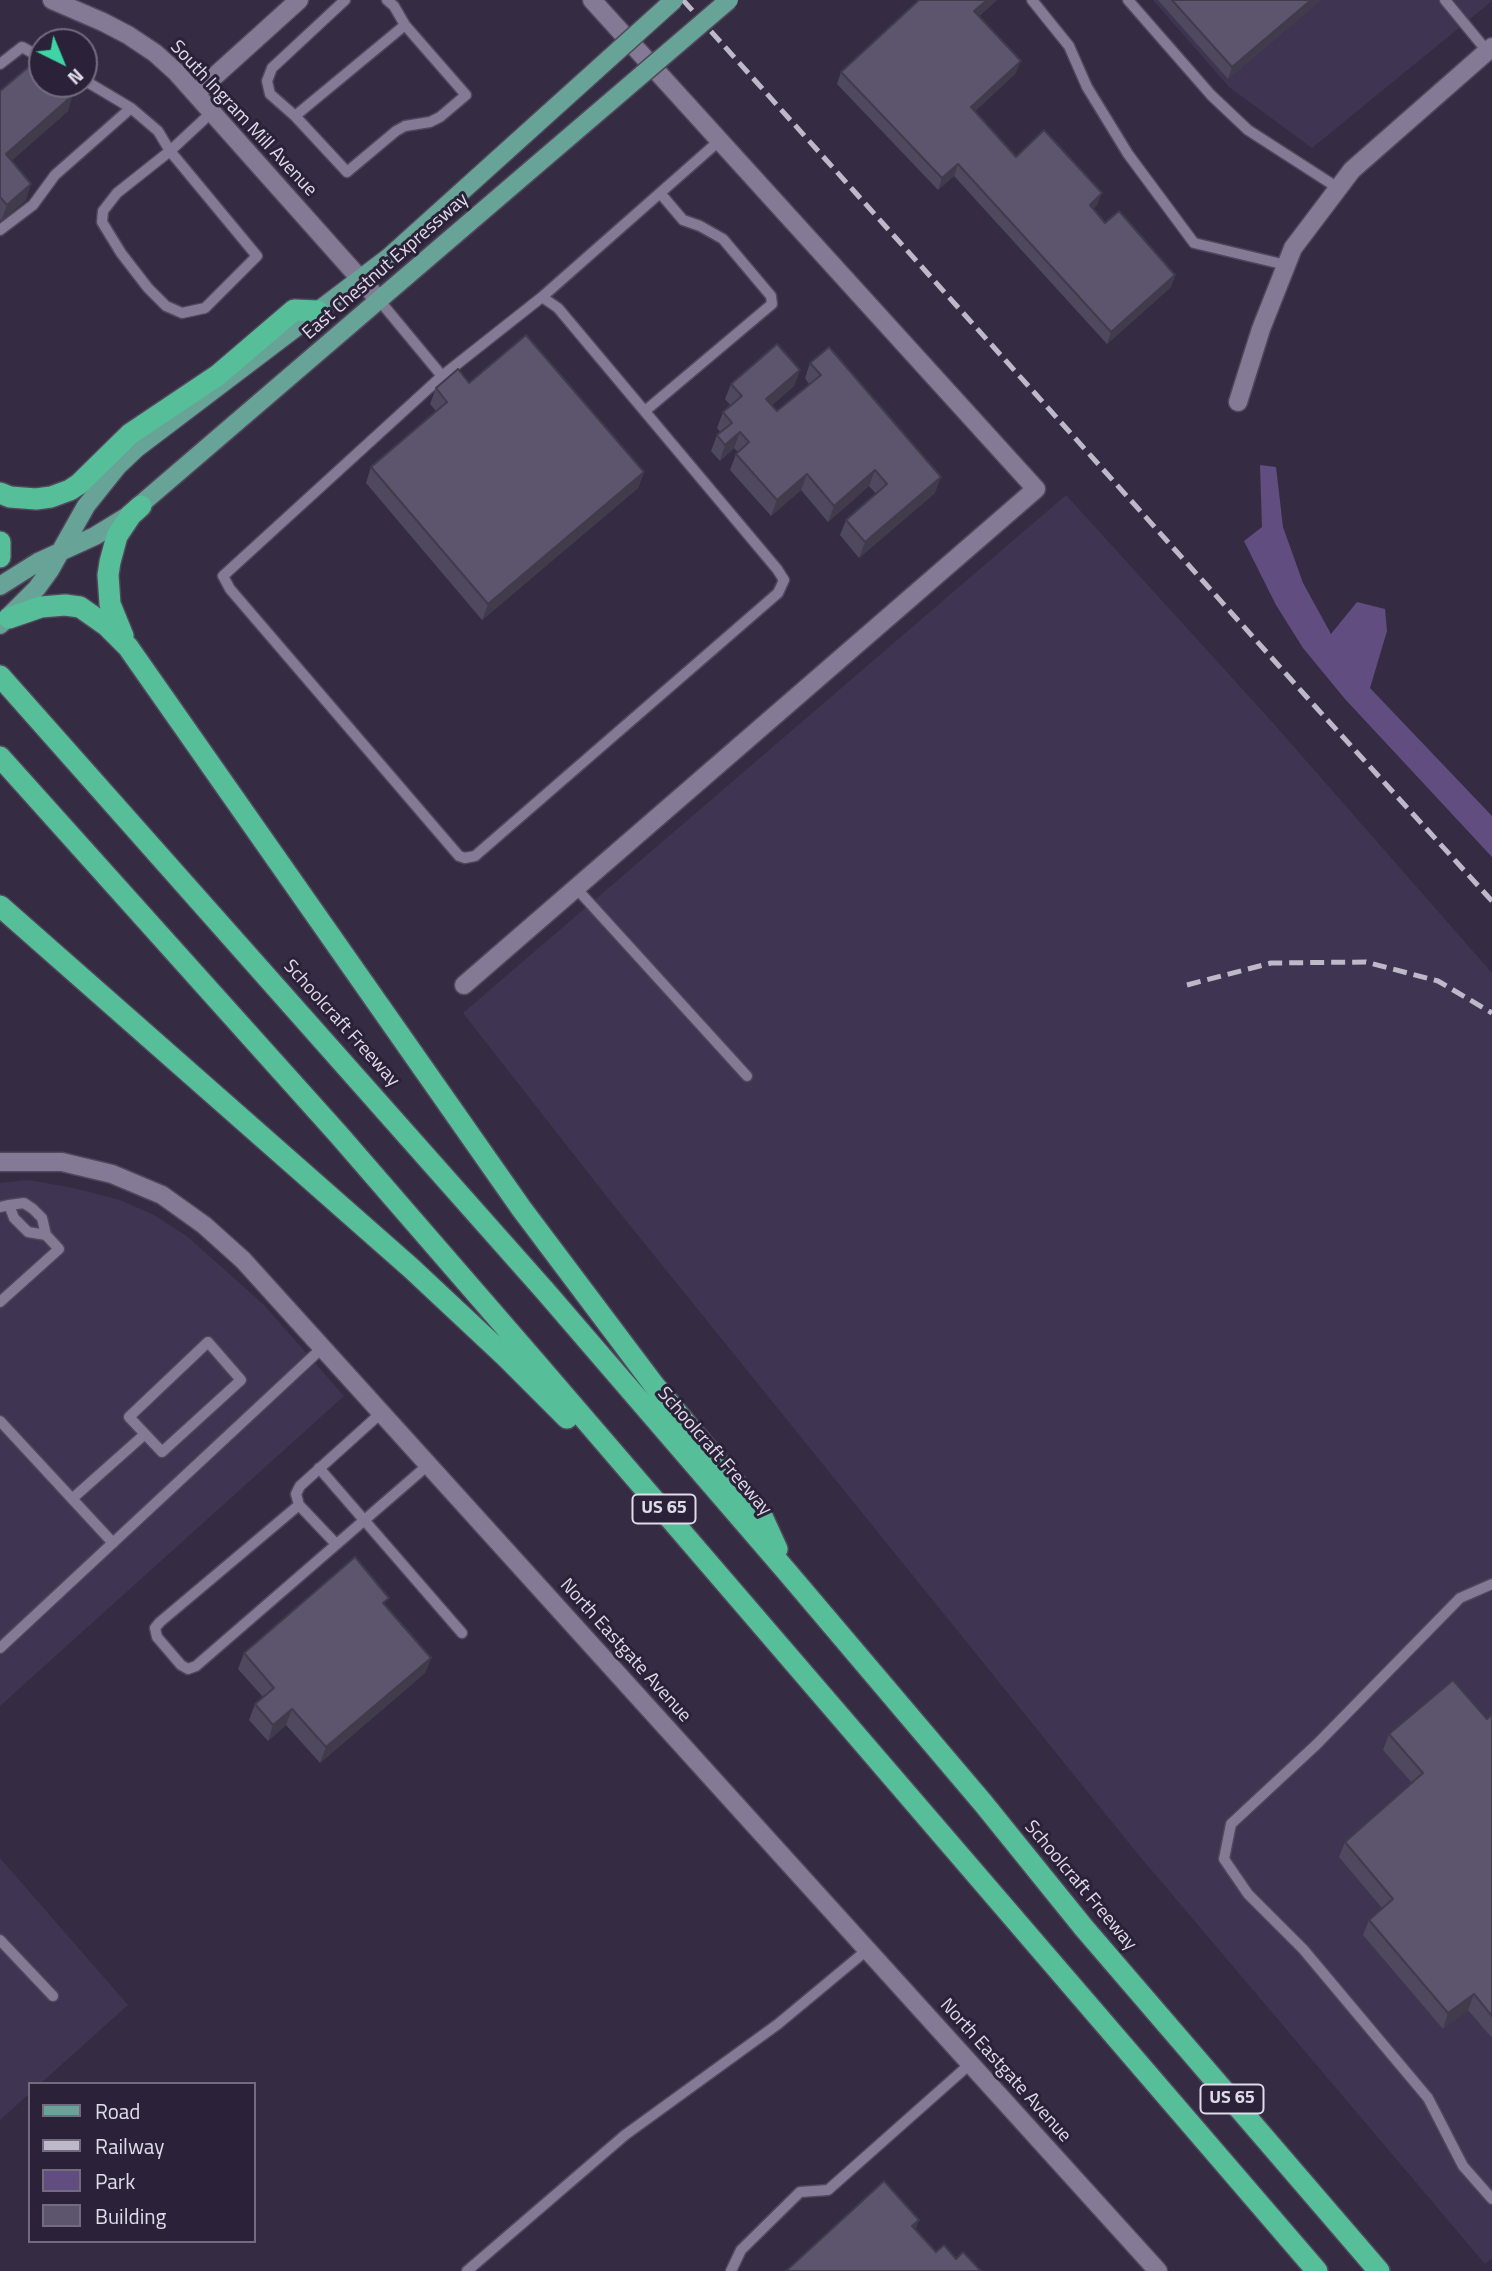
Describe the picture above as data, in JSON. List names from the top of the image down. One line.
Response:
{"streets":{"highway":["Schoolcraft Freeway","US 65"],"main road":["East Chestnut Expressway"],"street":["South Ingram Mill Avenue","North Eastgate Avenue"]},"crossings":[["South Ingram Mill Avenue","East Chestnut Expressway"]],"legend":["Road","Railway","Park","Building"],"north":"bottom right"}
